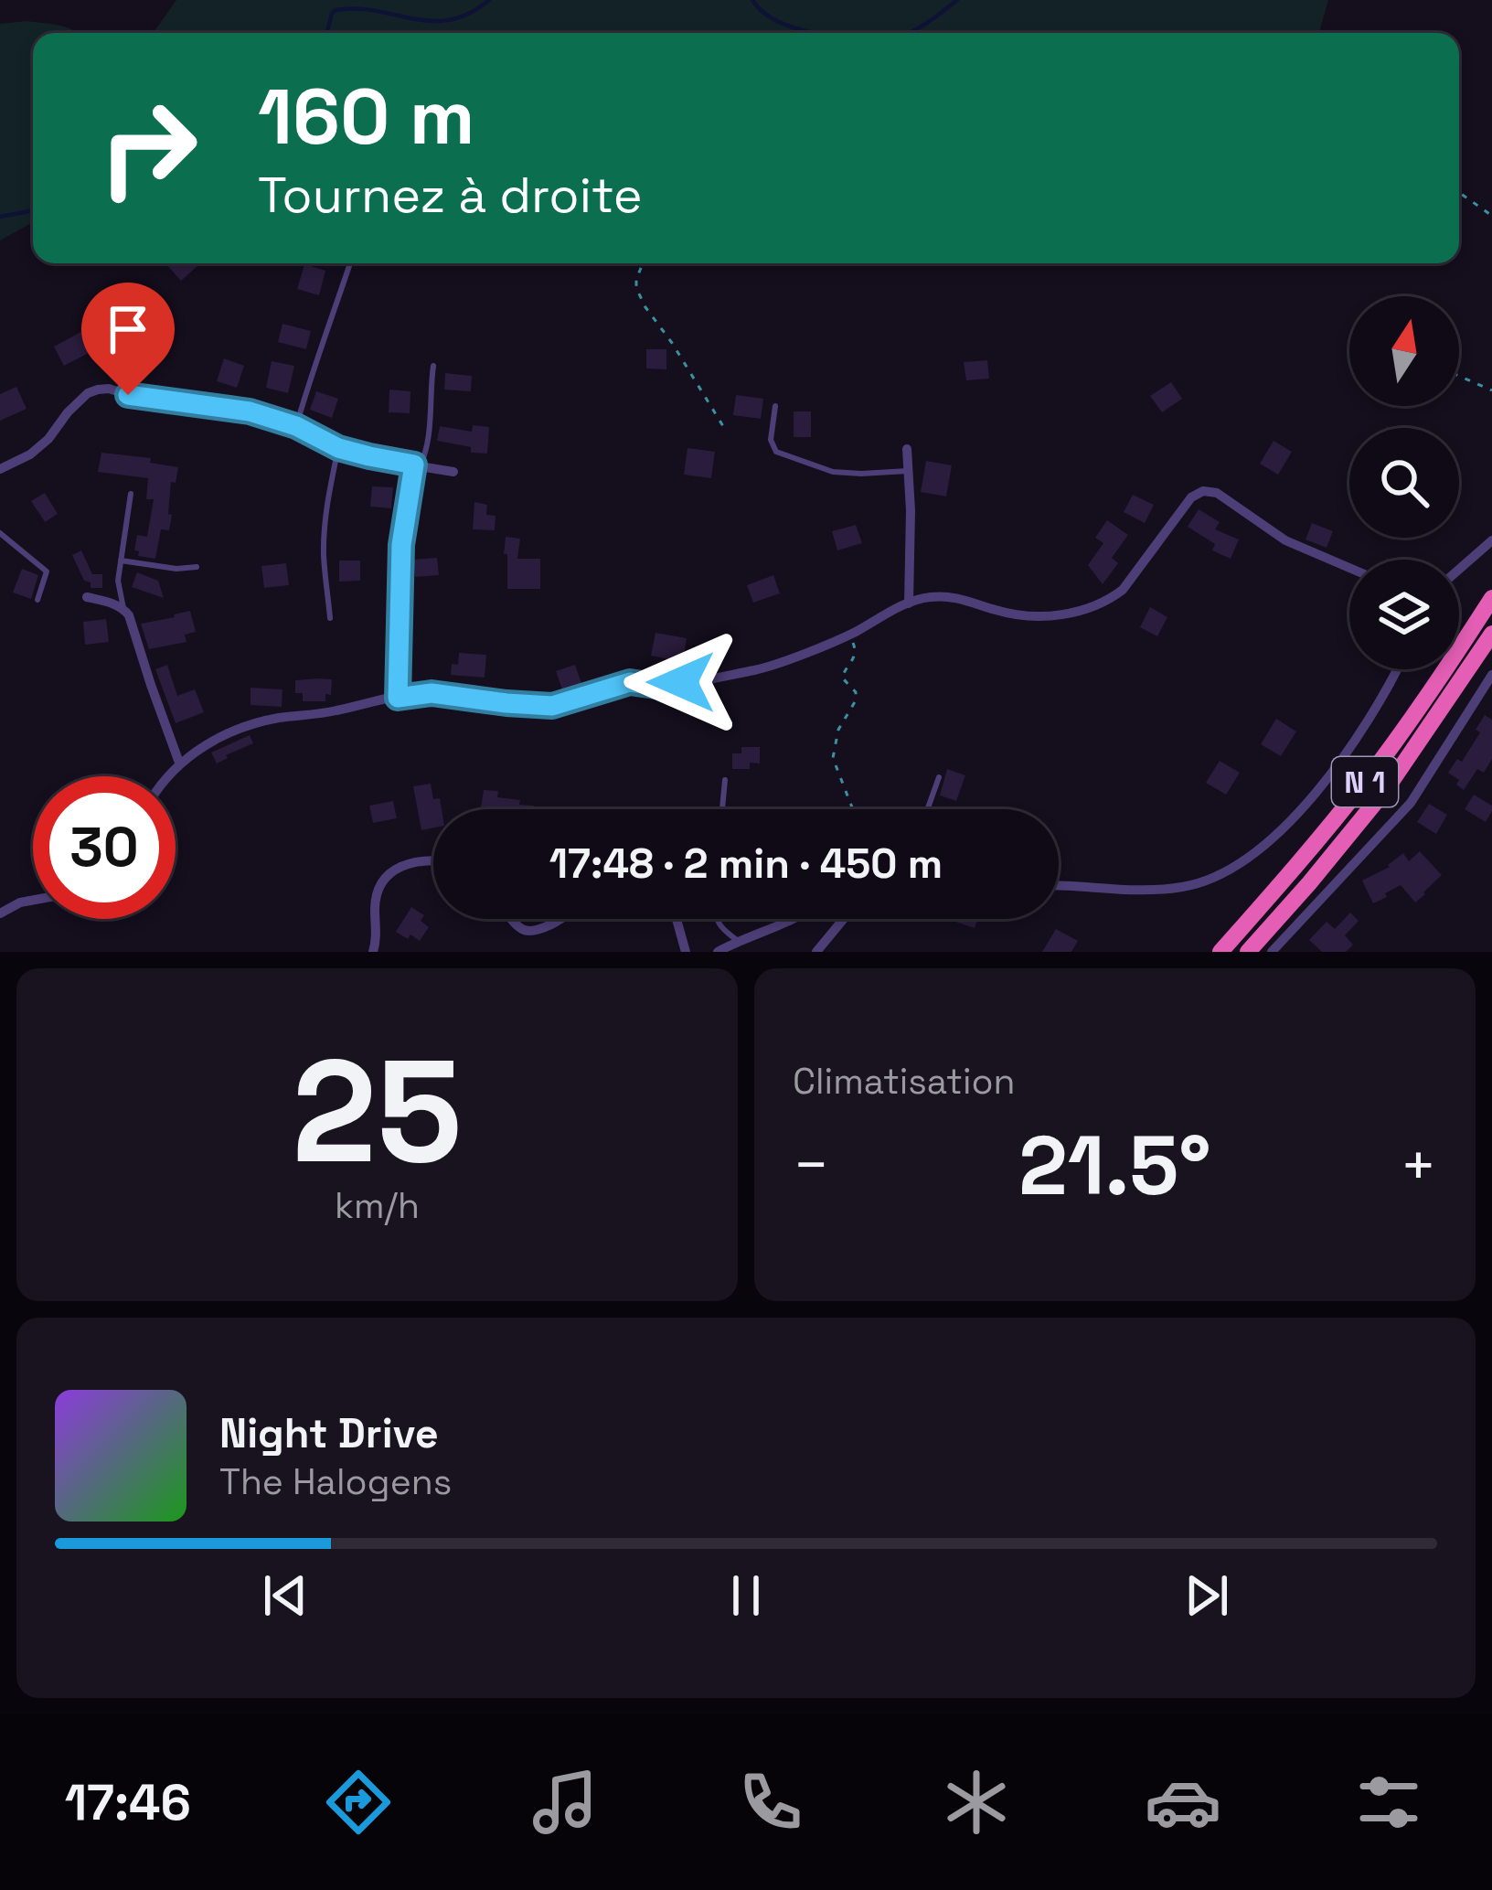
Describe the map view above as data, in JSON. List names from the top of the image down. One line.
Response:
{"streets":{"highway":["N 1"]},"north":"top","page":{"turn":["160 m","Tournez à droite"],"limit":"30","trip":"17:48 · 2 min · 450 m","tile":[["25","km/h"],"Climatisation"],"heat":["−","21.5°","+"],"song":["Night Drive","The Halogens"],"tabs":"17:46"}}
